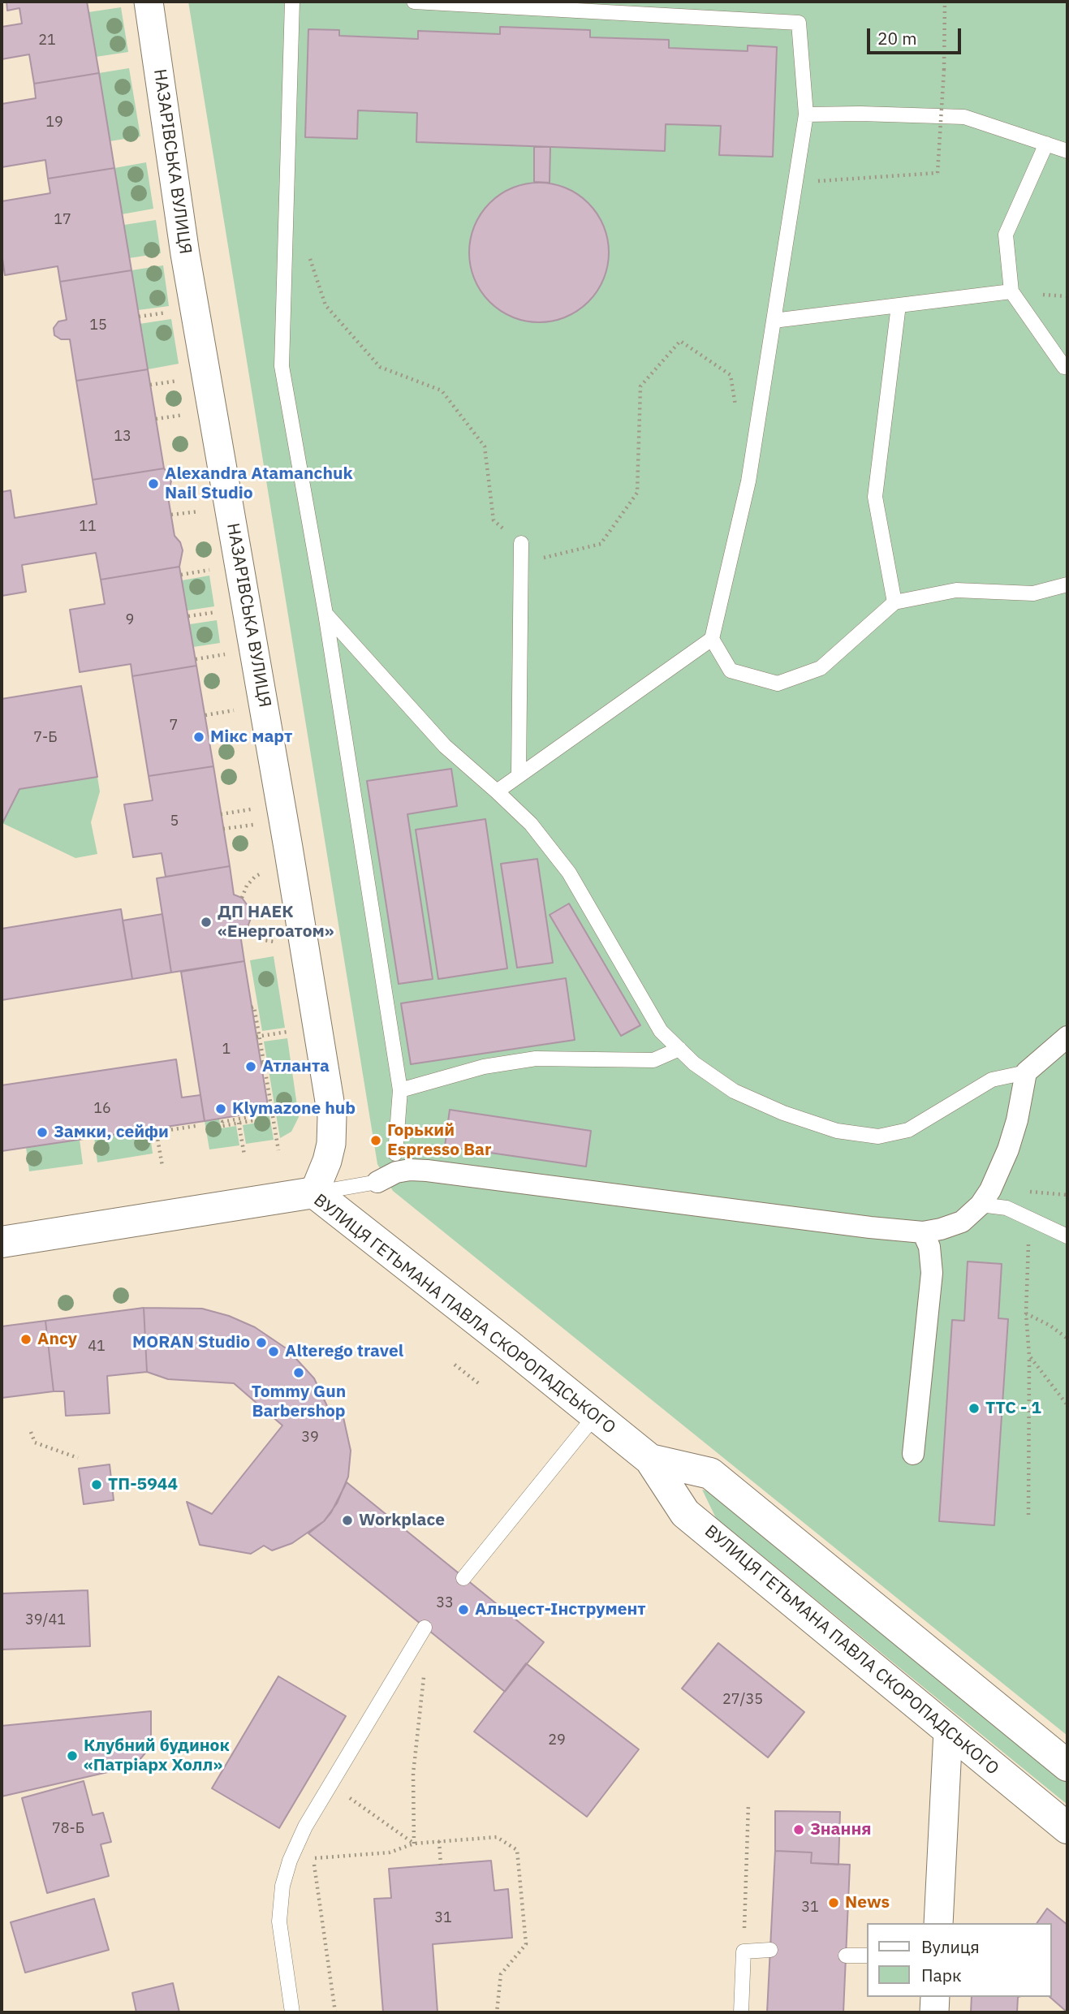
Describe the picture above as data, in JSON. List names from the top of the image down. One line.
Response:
{"streets":{"main road":["ВУЛИЦЯ ГЕТЬМАНА ПАВЛА СКОРОПАДСЬКОГО"],"street":["НАЗАРІВСЬКА ВУЛИЦЯ"]},"crossings":[["НАЗАРІВСЬКА ВУЛИЦЯ","ВУЛИЦЯ ГЕТЬМАНА ПАВЛА СКОРОПАДСЬКОГО"]],"places":["Alexandra Atamanchuk Nail Studio","Мікс март","ДП НАЕК «Енергоатом»","Атланта","Klymazone hub","Замки, сейфи","Горький Espresso Bar","Ancy","MORAN Studio","Alterego travel","Tommy Gun Barbershop","ТТС - 1","ТП-5944","Workplace","Альцест-Інструмент","Клубний будинок «Патріарх Холл»","Знання","News"],"house_numbers":["21","19","17","15","13","11","9","7","7-Б","5","1","16","41","39","33","39/41","27/35","29","78-Б","31","31"],"legend":["Вулиця","Парк"],"scale_bar":"20 m"}
